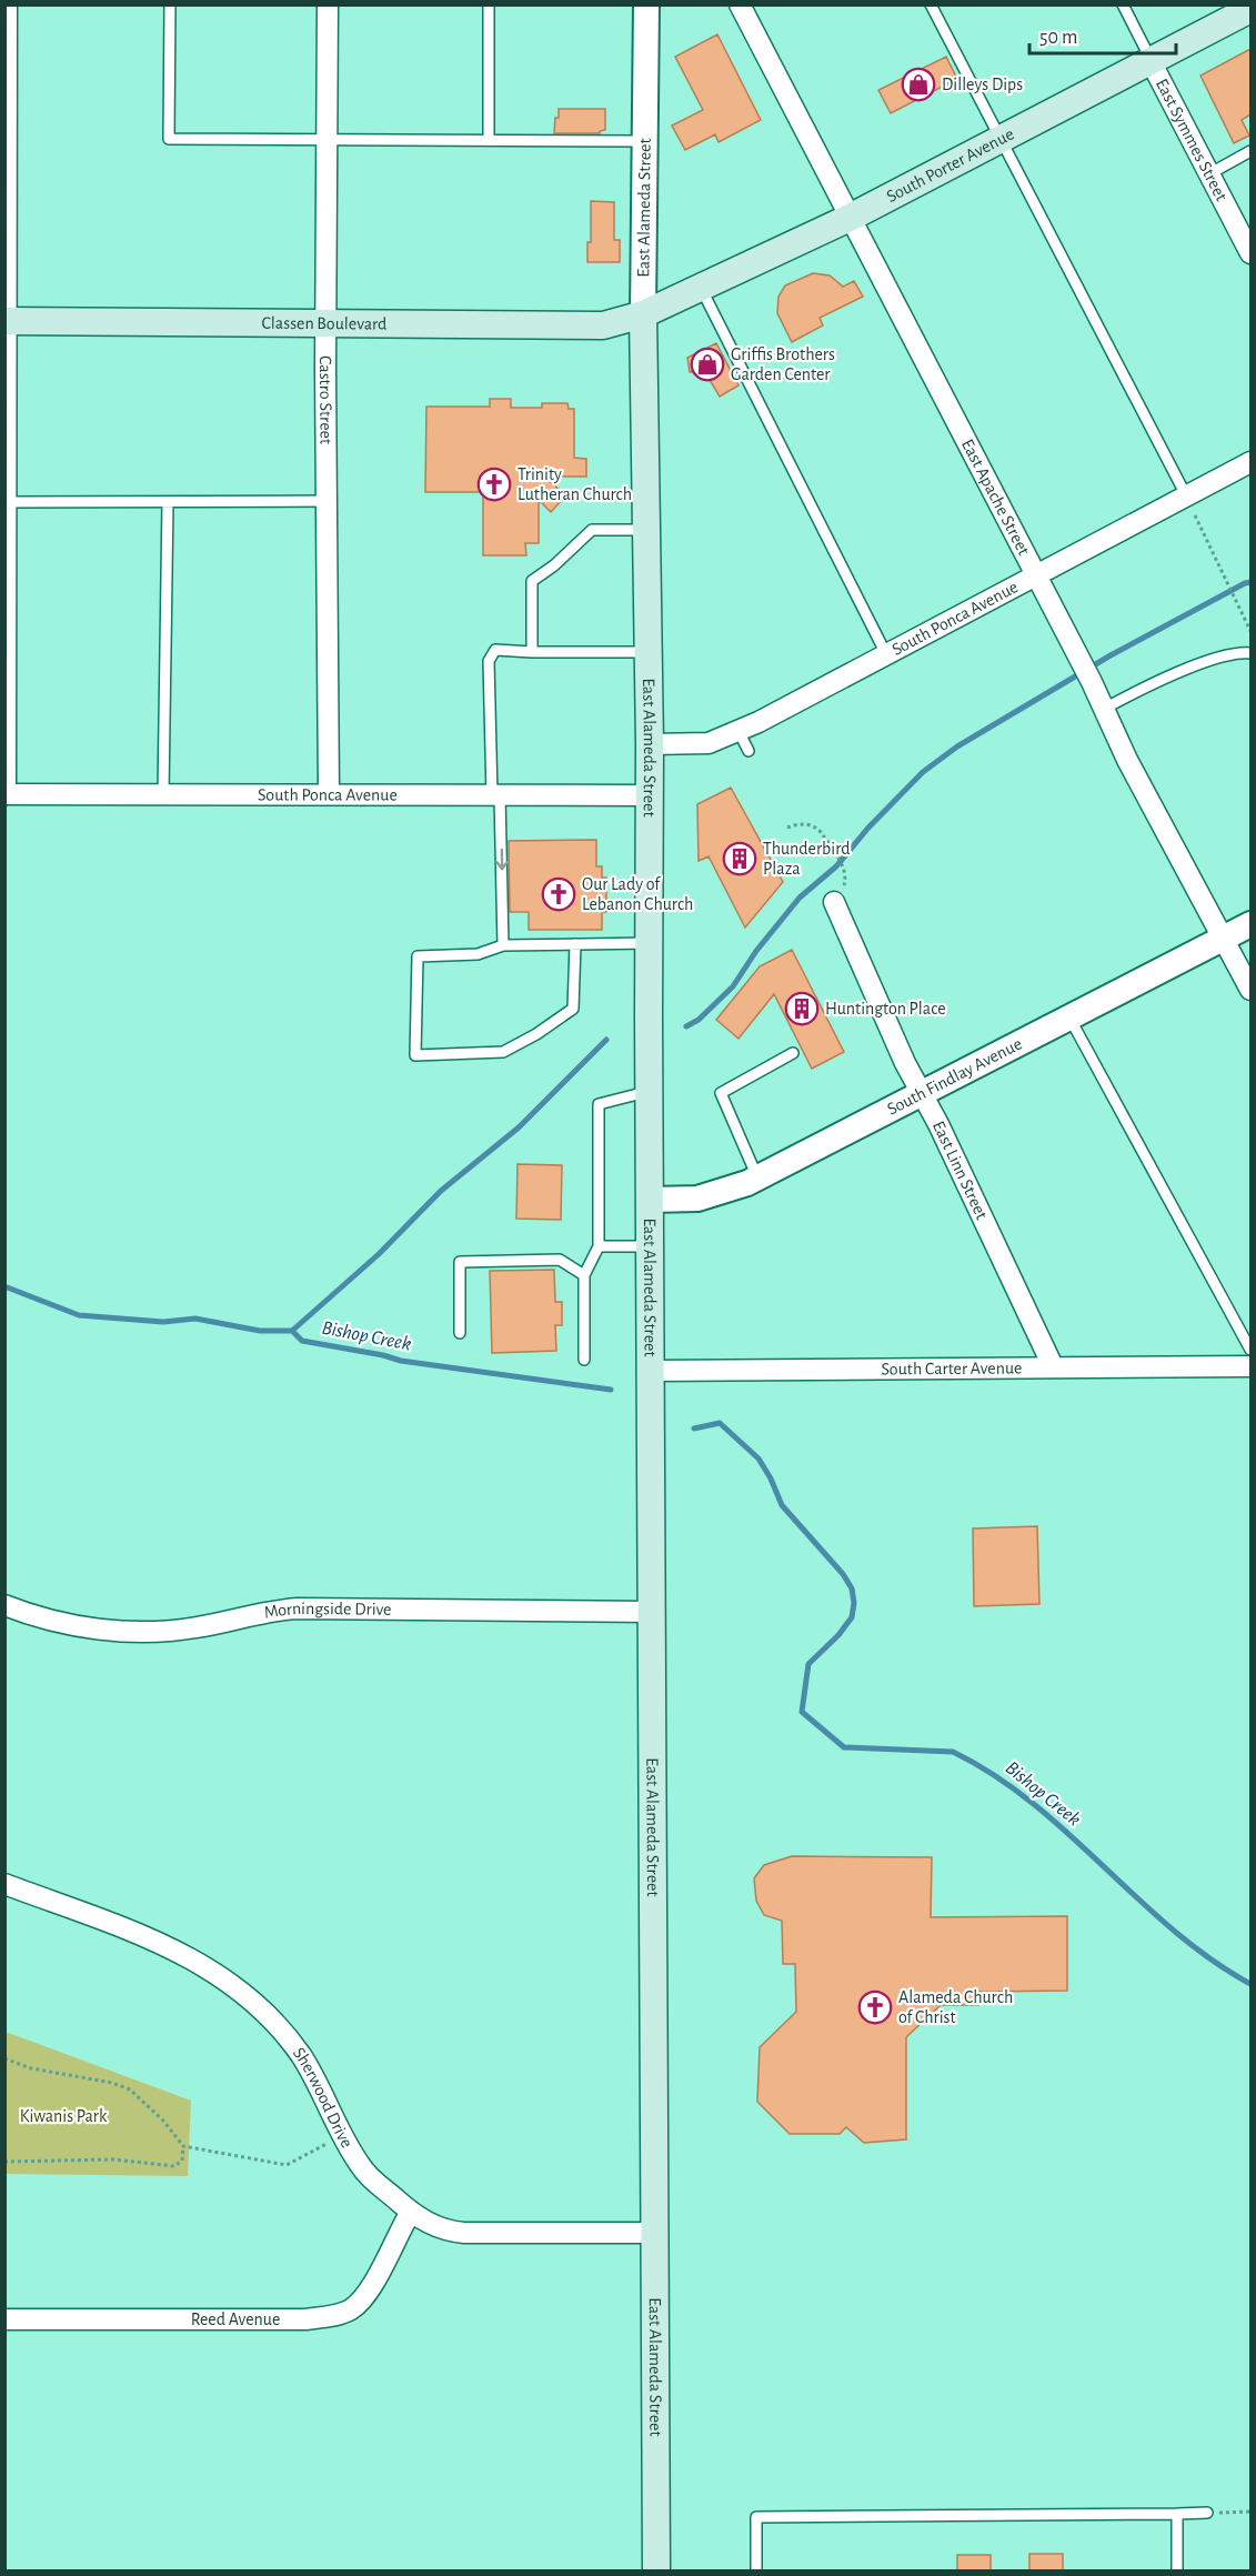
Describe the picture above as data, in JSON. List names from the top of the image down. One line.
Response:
{"streets":{"main road":["South Porter Avenue","East Alameda Street","Classen Boulevard"],"street":["East Symmes Street","Castro Street","East Apache Street","South Ponca Avenue","South Findlay Avenue","East Linn Street","South Carter Avenue","Morningside Drive","Sherwood Drive","Reed Avenue"]},"crossings":[["East Symmes Street","South Porter Avenue"],["South Porter Avenue","East Alameda Street"],["South Porter Avenue","Classen Boulevard"],["South Porter Avenue","East Apache Street"],["East Alameda Street","Classen Boulevard"],["East Alameda Street","South Ponca Avenue"],["East Alameda Street","South Findlay Avenue"],["East Alameda Street","South Carter Avenue"],["East Alameda Street","Morningside Drive"],["East Alameda Street","Sherwood Drive"],["Classen Boulevard","Castro Street"],["Castro Street","South Ponca Avenue"],["East Apache Street","South Ponca Avenue"],["East Apache Street","South Findlay Avenue"],["South Findlay Avenue","East Linn Street"],["East Linn Street","South Carter Avenue"],["Sherwood Drive","Reed Avenue"]],"water":["Bishop Creek"],"parks":["Kiwanis Park"],"places":{"shop":["Dilleys Dips","Griffis Brothers Garden Center"],"church":["Trinity Lutheran Church","Our Lady of Lebanon Church","Alameda Church of Christ"],"building":["Thunderbird Plaza","Huntington Place"]},"scale_bar":"50 m"}
